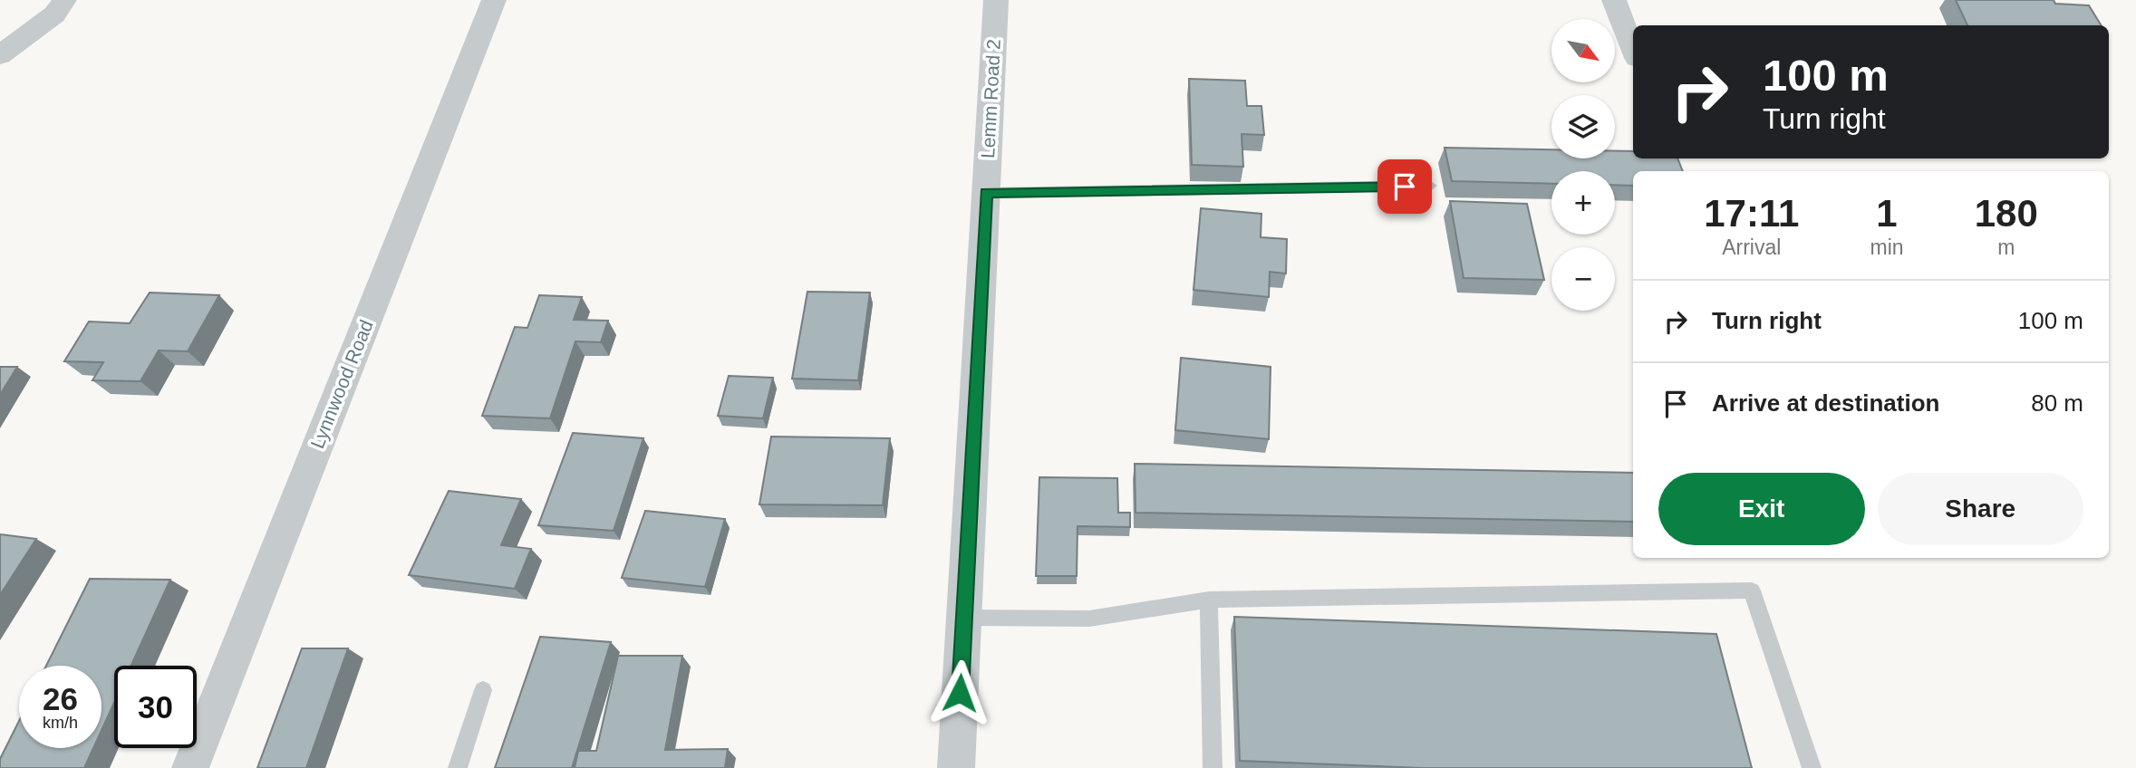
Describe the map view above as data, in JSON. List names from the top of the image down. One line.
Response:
{"streets":{"street":["Lemm Road 2","Lynnwood Road"]},"north":"bottom right","page":{"map_buttons":["+","−"],"turn":["100 m","Turn right"],"eta":["17:11","Arrival","1","min","180","m"],"list":[{"name":"Turn right","value":"100 m"},{"name":"Arrive at destination","value":"80 m"}],"buttons":["Exit","Share"],"speed":"26 km/h","limit":"30"}}
